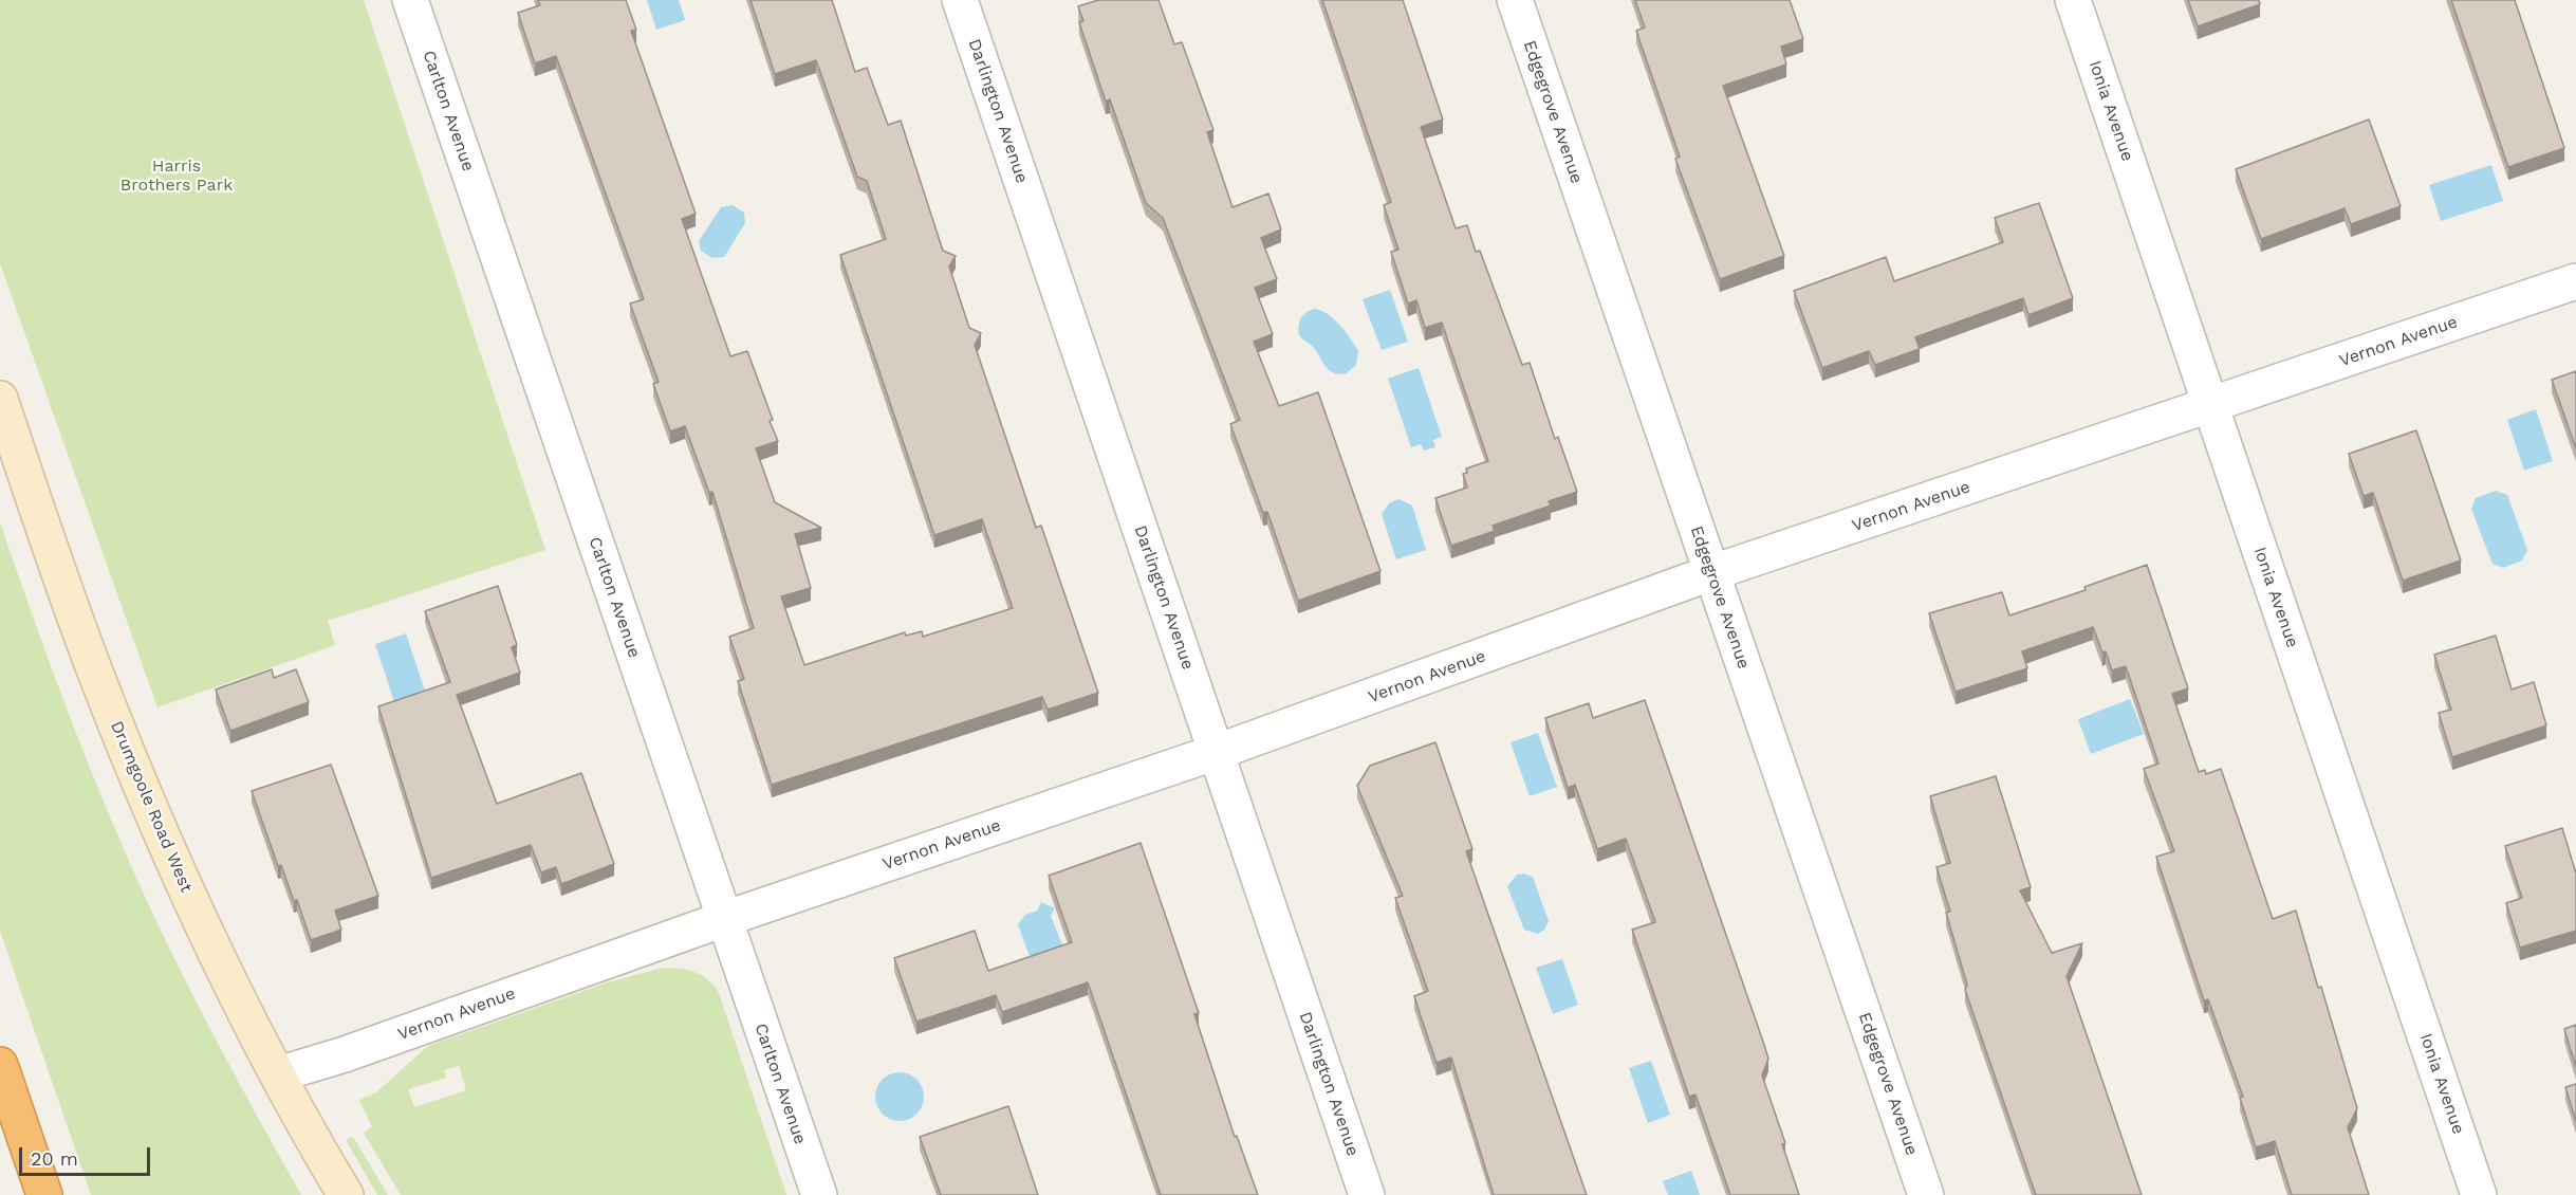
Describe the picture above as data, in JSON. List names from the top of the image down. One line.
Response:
{"streets":{"main road":["Drumgoole Road West"],"street":["Carlton Avenue","Darlington Avenue","Ionia Avenue","Edgegrove Avenue","Vernon Avenue"]},"crossings":[["Carlton Avenue","Vernon Avenue"],["Darlington Avenue","Vernon Avenue"],["Ionia Avenue","Vernon Avenue"],["Edgegrove Avenue","Vernon Avenue"],["Vernon Avenue","Drumgoole Road West"]],"parks":["Harris Brothers Park"],"scale_bar":"20 m"}
